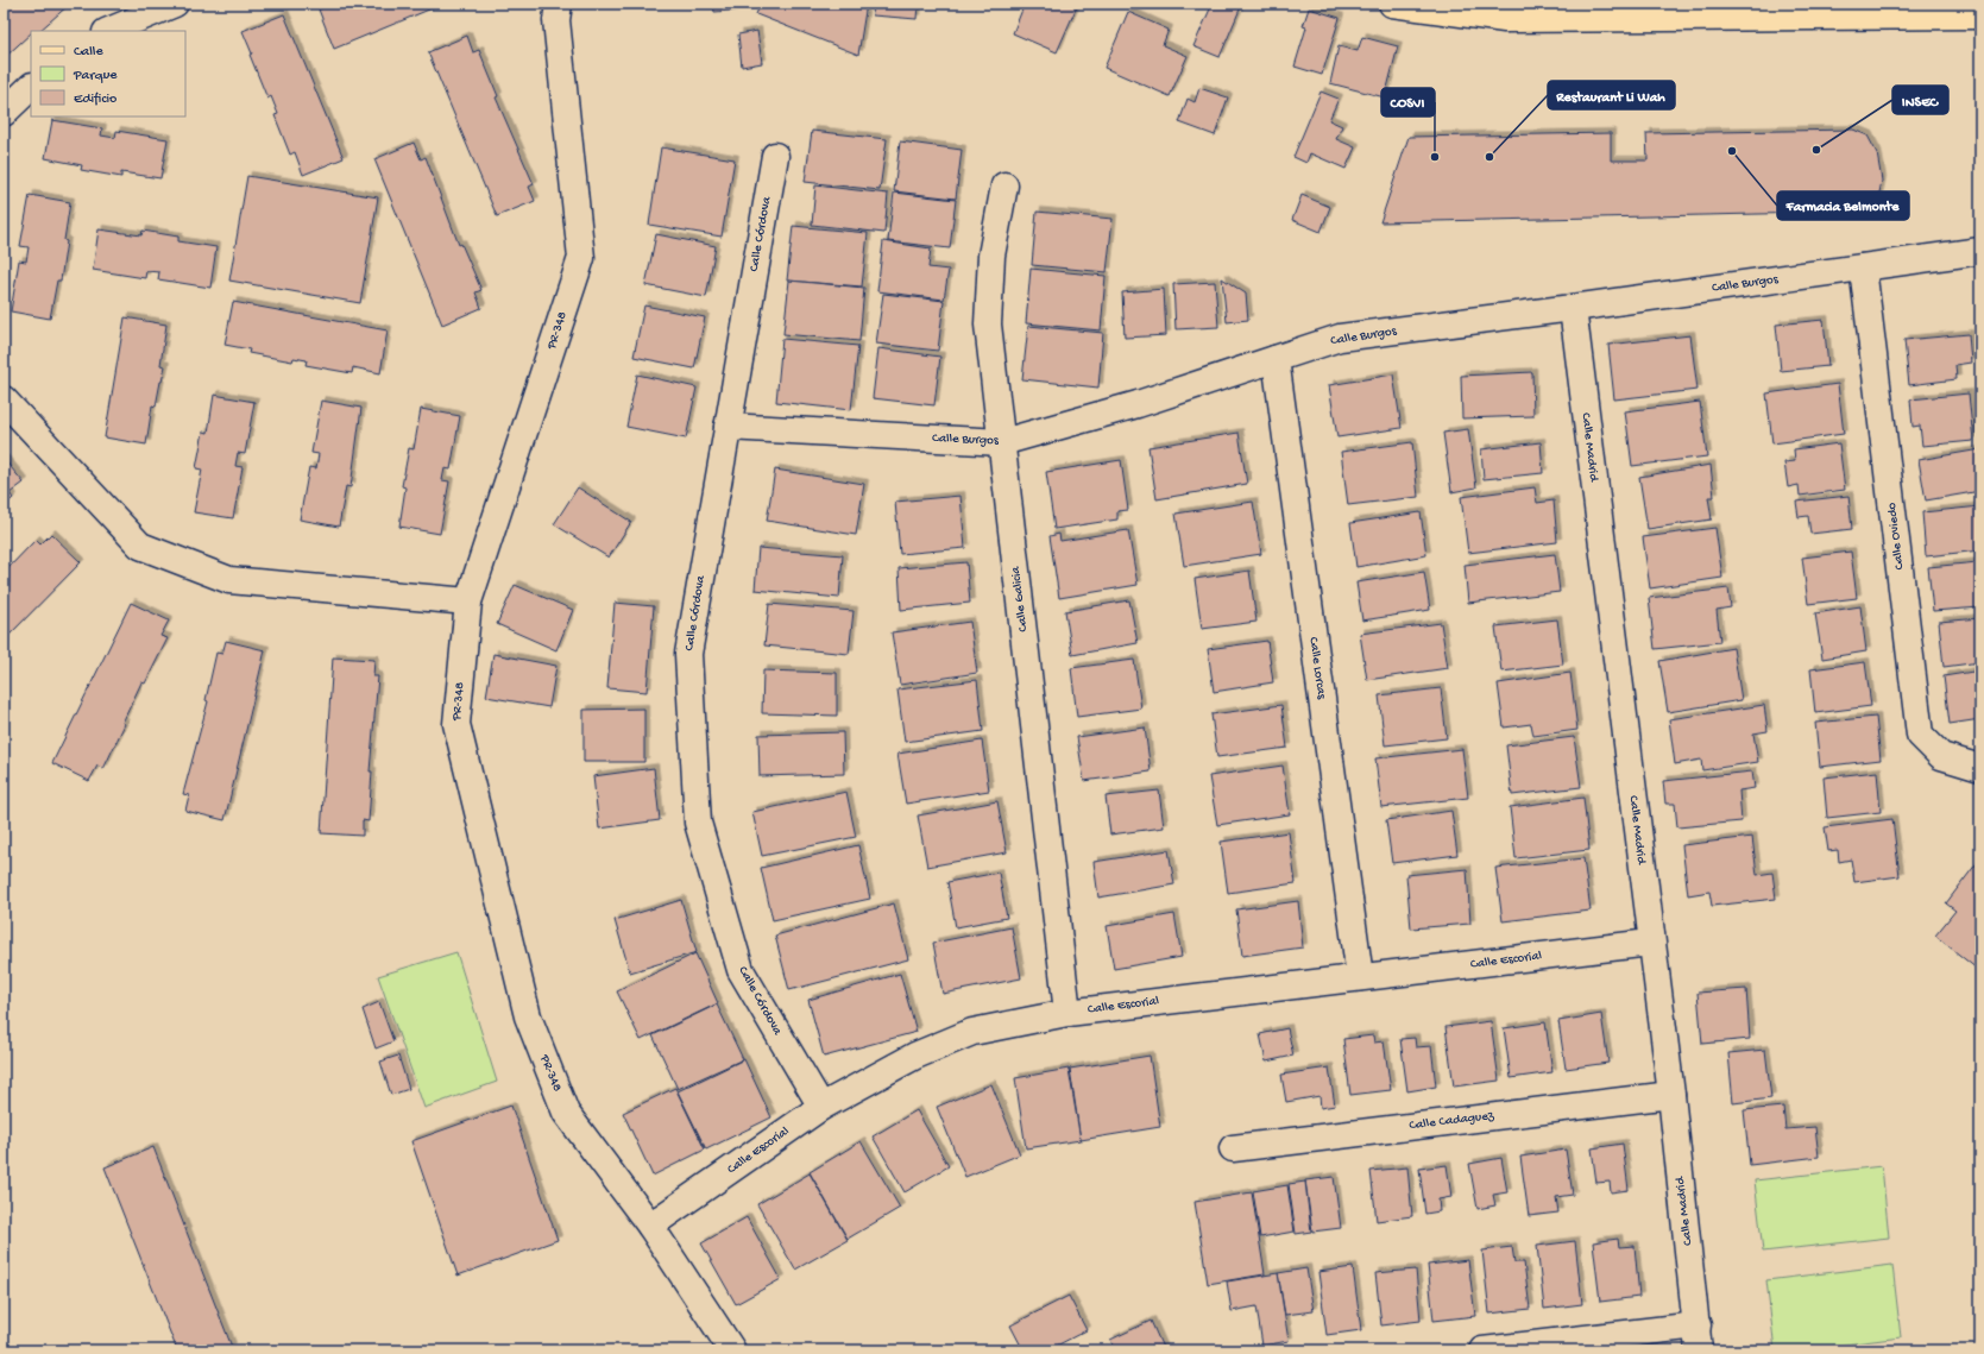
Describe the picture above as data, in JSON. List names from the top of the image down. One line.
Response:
{"streets":{"street":["Calle Córdova","Calle Burgos","PR-348","Calle Madrid","Calle Oviedo","Calle Galicia","Calle Lorcas","Calle Escorial","Calle Cadaguez"]},"crossings":[["Calle Córdova","Calle Burgos"],["Calle Córdova","Calle Escorial"],["Calle Burgos","Calle Madrid"],["Calle Burgos","Calle Oviedo"],["Calle Burgos","Calle Galicia"],["Calle Burgos","Calle Lorcas"],["PR-348","Calle Escorial"],["Calle Madrid","Calle Escorial"],["Calle Madrid","Calle Cadaguez"],["Calle Galicia","Calle Escorial"],["Calle Lorcas","Calle Escorial"]],"places":["INSEC","Farmacia Belmonte","COSVI","Restaurant Li Wah"],"legend":["Calle","Parque","Edificio"]}
